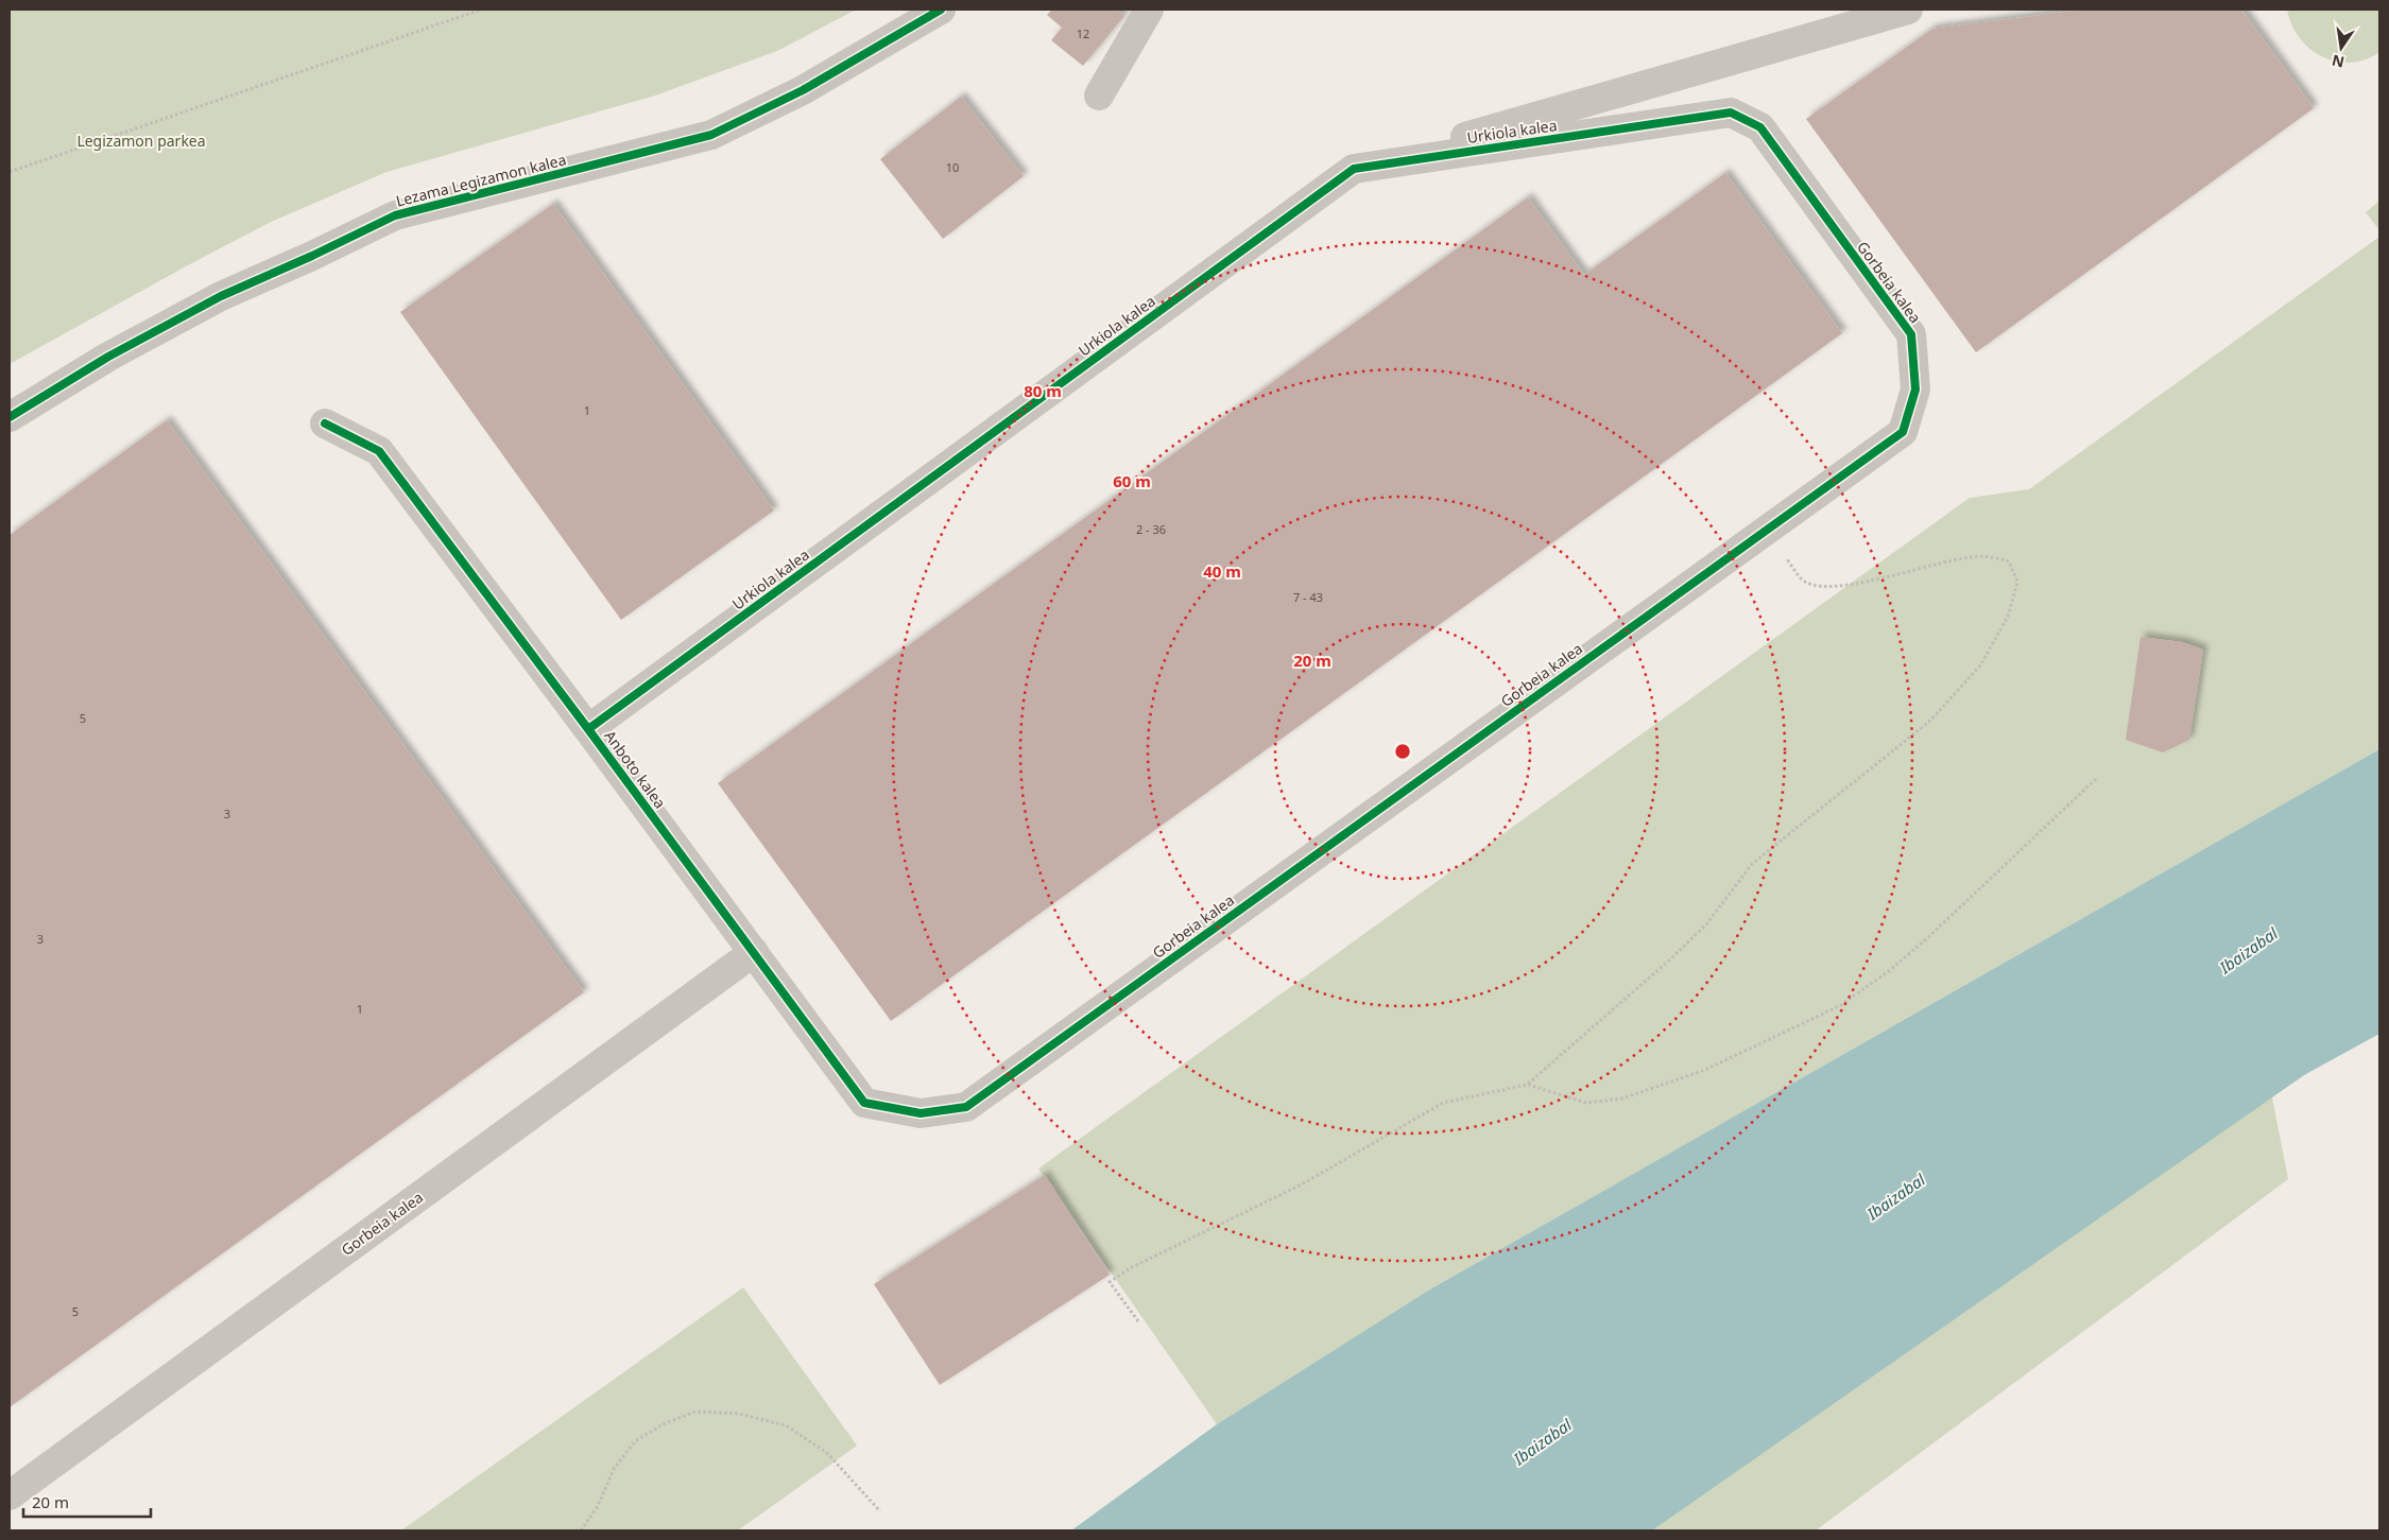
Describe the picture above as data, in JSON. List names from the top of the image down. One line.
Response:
{"streets":{"street":["Urkiola kalea","Lezama Legizamon kalea","Gorbeia kalea","Anboto kalea"]},"crossings":[["Urkiola kalea","Gorbeia kalea"],["Urkiola kalea","Anboto kalea"],["Gorbeia kalea","Anboto kalea"]],"water":["Ibaizabal"],"parks":["Legizamon parkea"],"house_numbers":["12","10","1","2 - 36","7 - 43","5","3","3","1","5"],"scale_bar":"20 m","north":"bottom","rings":["80 m","60 m","40 m","20 m"]}
